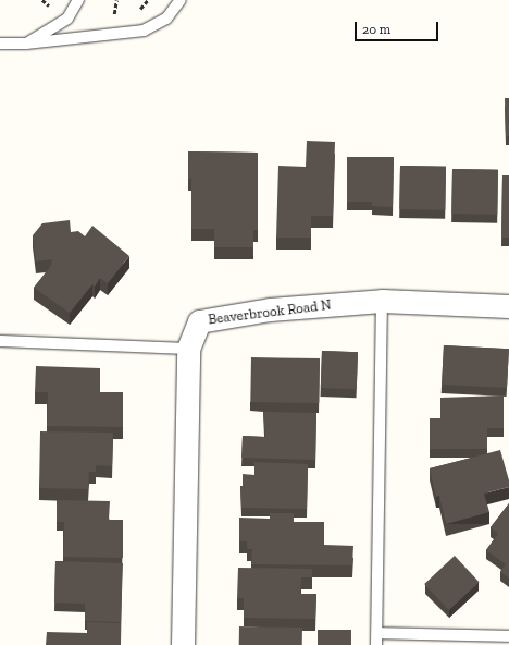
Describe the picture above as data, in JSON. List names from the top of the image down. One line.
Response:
{"streets":{"street":["Beaverbrook Road N"]},"scale_bar":"20 m"}
